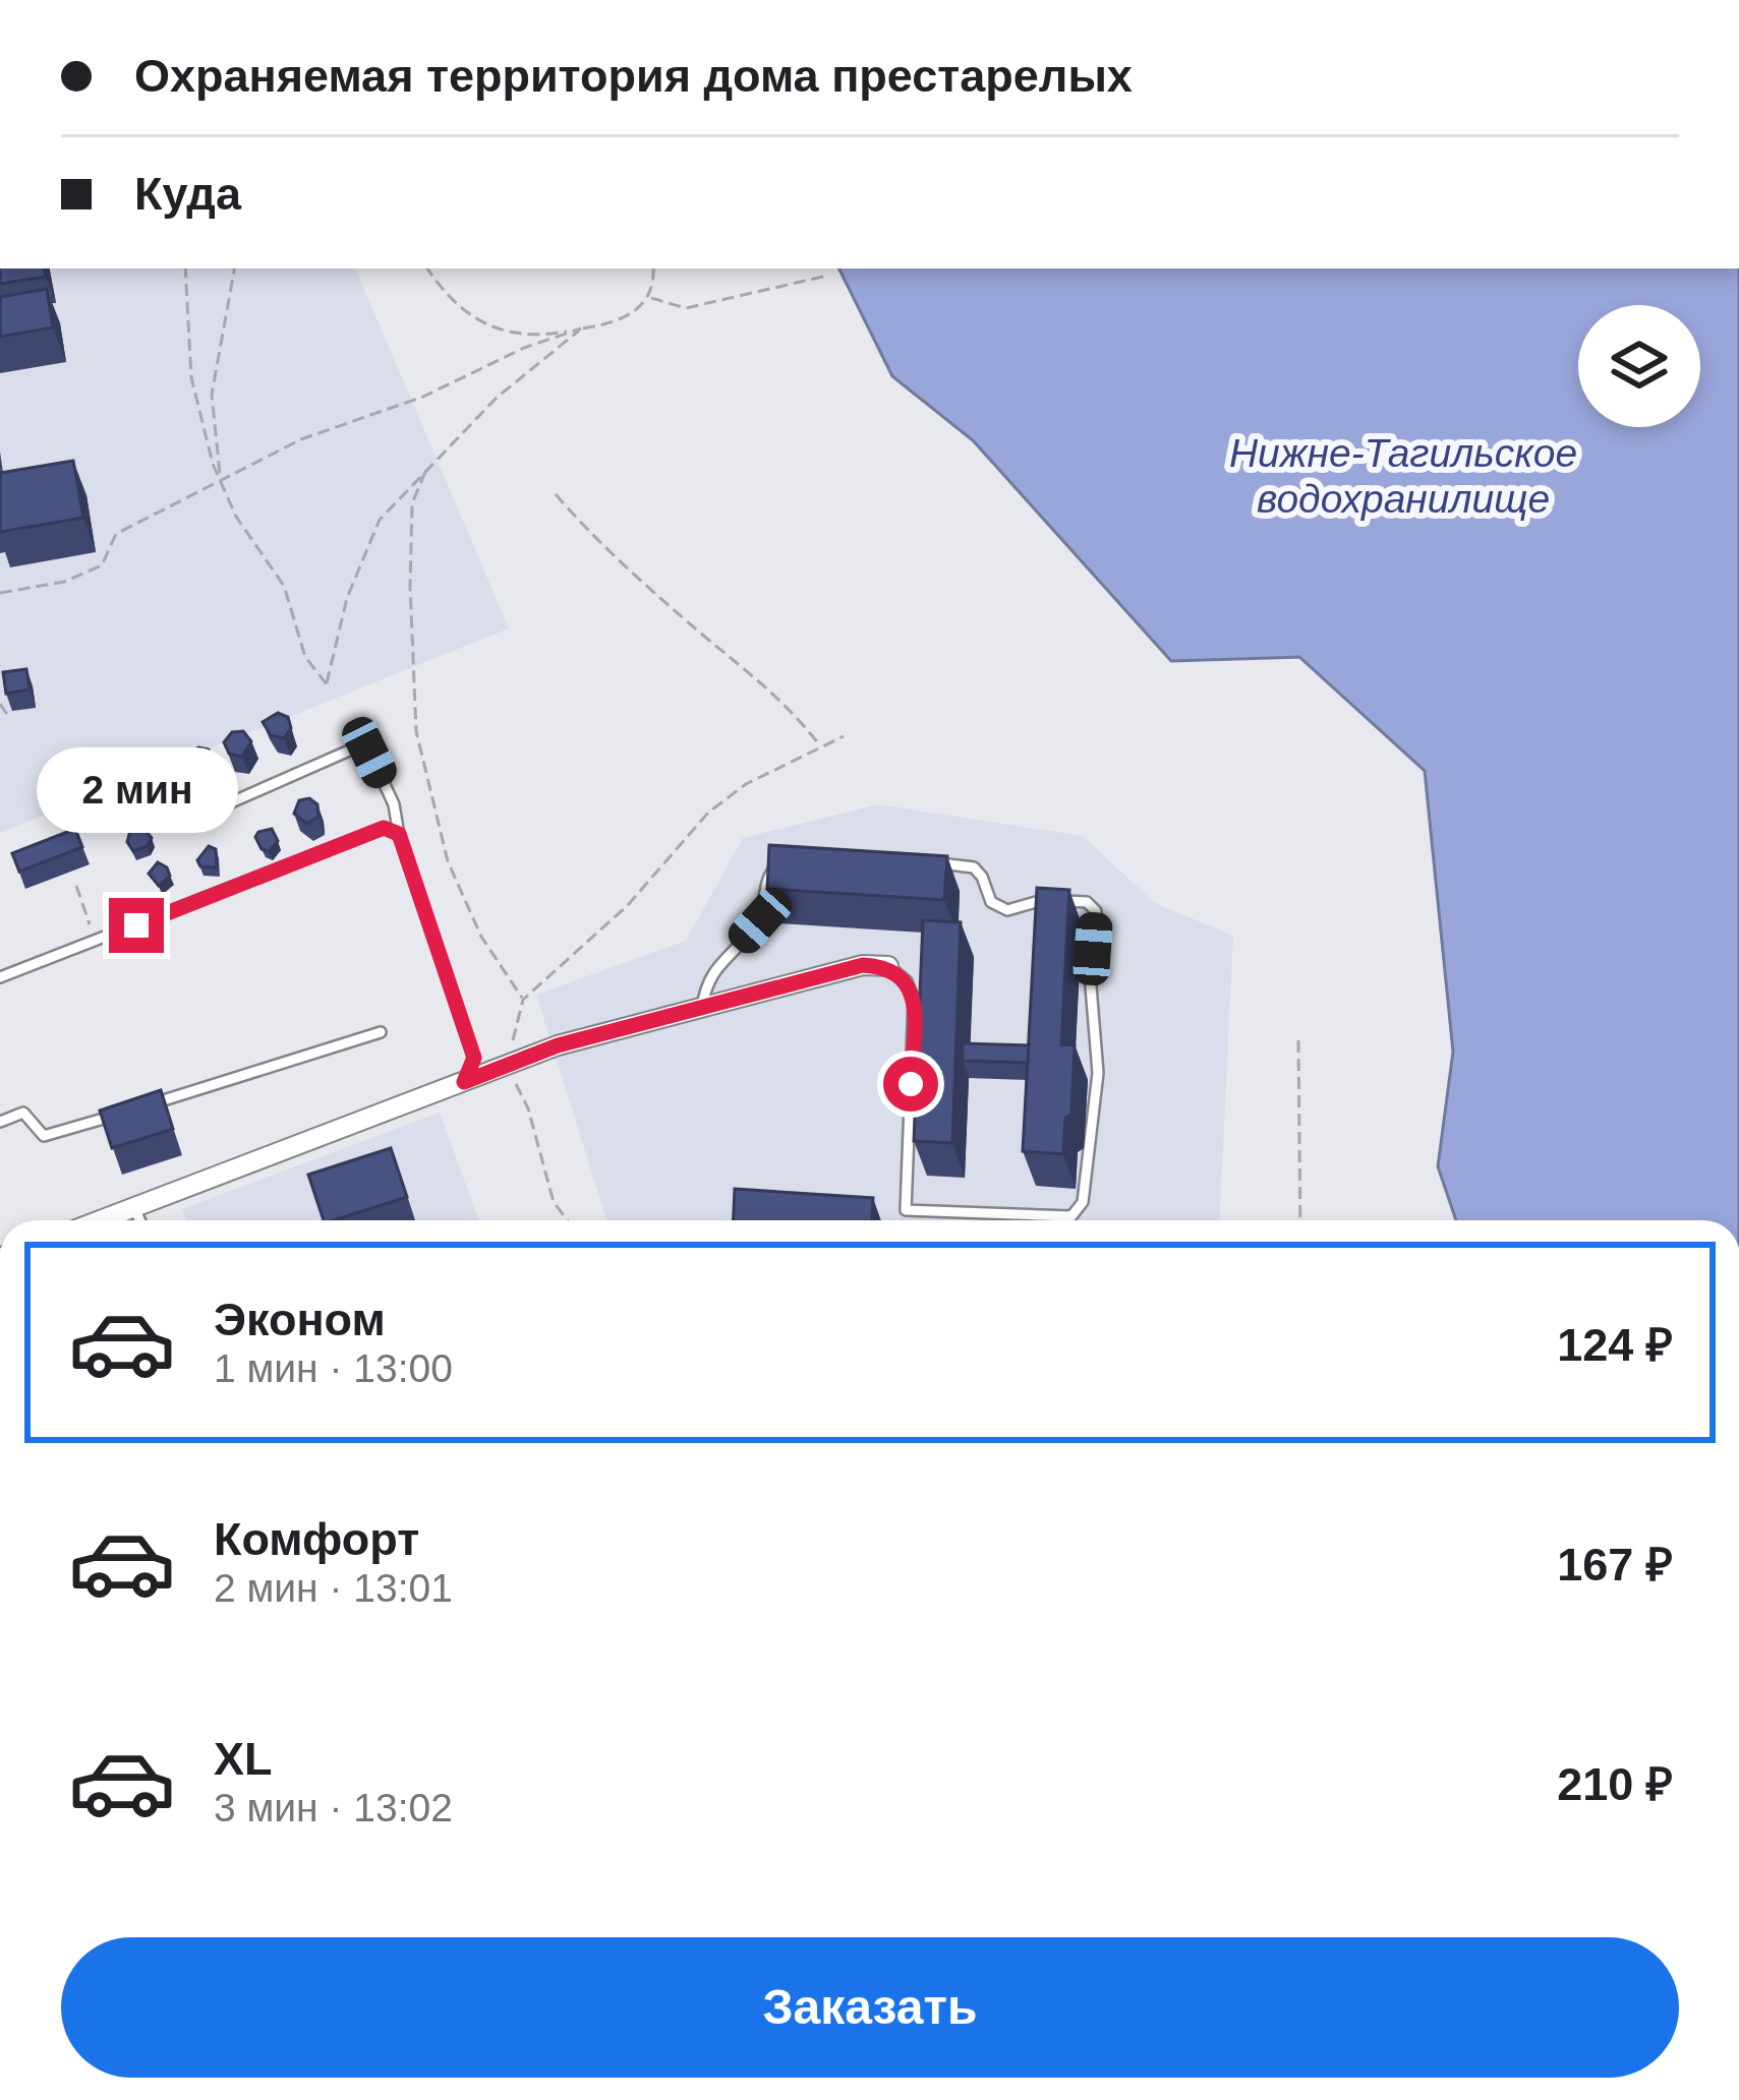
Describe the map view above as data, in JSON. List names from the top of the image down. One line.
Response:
{"water":["Нижне-Тагильское водохранилище"],"page":{"banner":["Охраняемая территория дома престарелых","Куда"],"bubble":"2 мин","list":[{"name":"Эконом","note":"1 мин · 13:00","value":"124 ₽"},{"name":"Комфорт","note":"2 мин · 13:01","value":"167 ₽"},{"name":"XL","note":"3 мин · 13:02","value":"210 ₽"}],"buttons":"Заказать"}}
